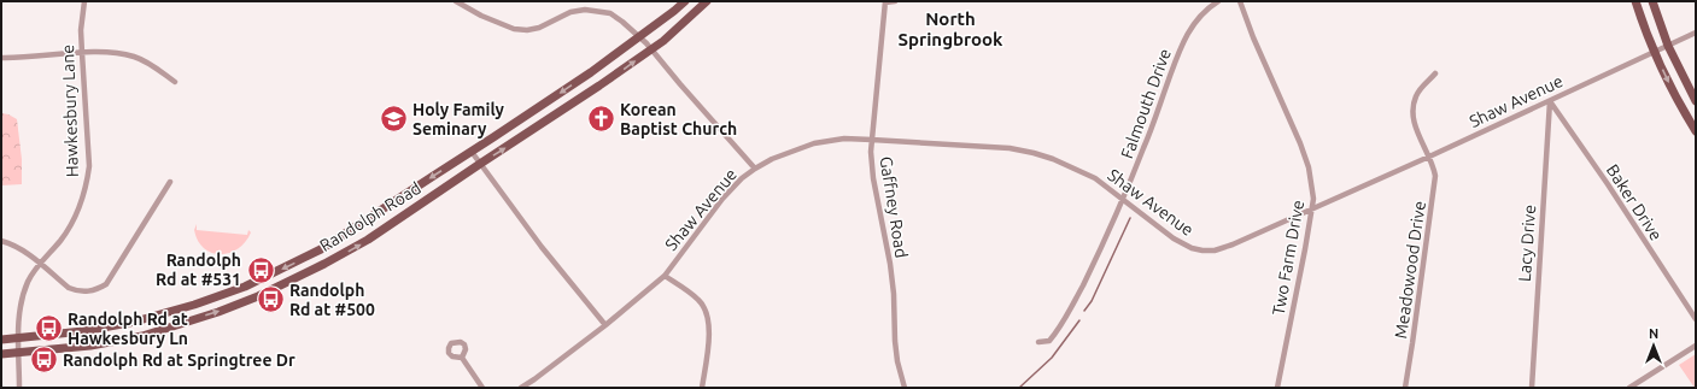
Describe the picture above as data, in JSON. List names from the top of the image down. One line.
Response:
{"streets":{"main road":["Randolph Road"],"street":["Shaw Avenue","Falmouth Drive","Hawkesbury Lane","Baker Drive","Gaffney Road","Lacy Drive","Two Farm Drive","Meadowood Drive"]},"crossings":[["Shaw Avenue","Falmouth Drive"],["Shaw Avenue","Baker Drive"],["Shaw Avenue","Gaffney Road"],["Shaw Avenue","Lacy Drive"],["Shaw Avenue","Two Farm Drive"],["Shaw Avenue","Meadowood Drive"],["Hawkesbury Lane","Randolph Road"],["Baker Drive","Lacy Drive"]],"districts":["North Springbrook"],"places":{"school or university":["Holy Family Seminary"],"church":["Korean Baptist Church"],"bus stop":["Randolph Rd at #531","Randolph Rd at #500","Randolph Rd at Hawkesbury Ln","Randolph Rd at Springtree Dr"]},"north":"top"}
